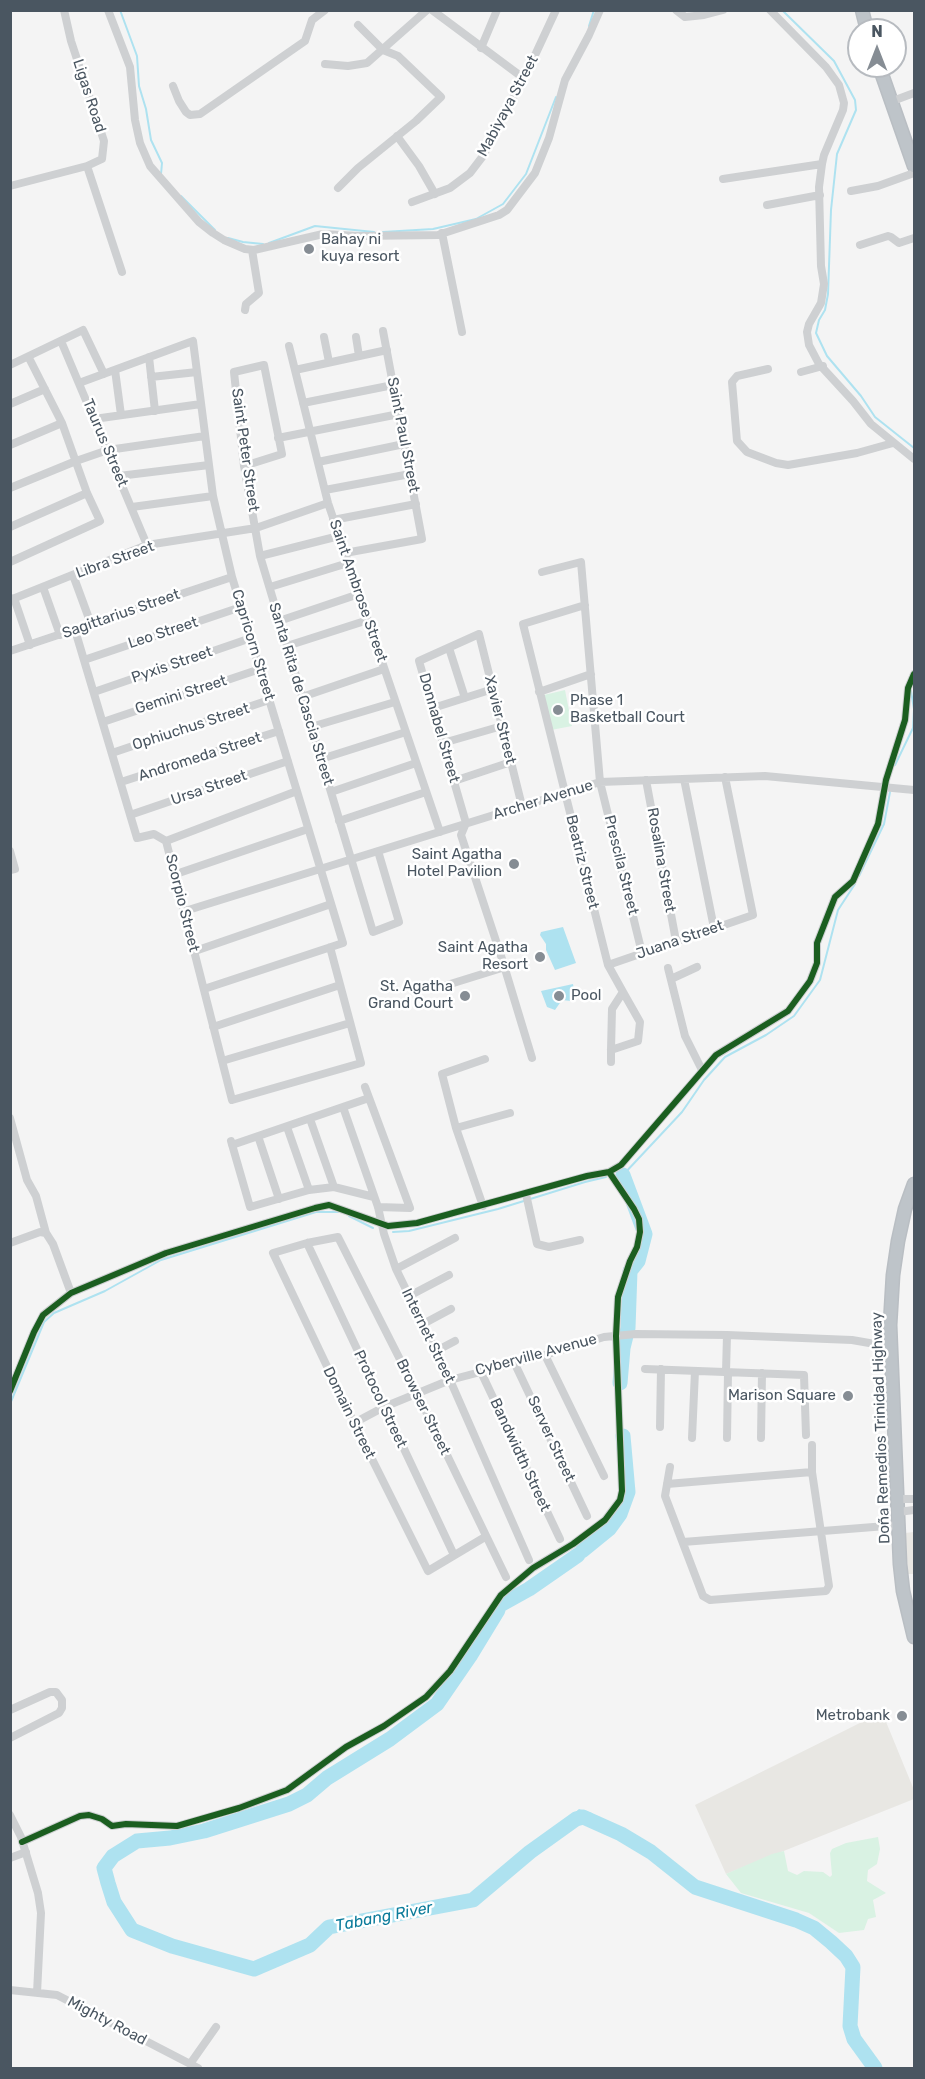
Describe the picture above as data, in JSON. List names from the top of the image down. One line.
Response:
{"streets":{"highway":["Doña Remedios Trinidad Highway"],"street":["Ligas Road","Mabiyaya Street","Saint Paul Street","Taurus Street","Saint Peter Street","Libra Street","Saint Ambrose Street","Sagittarius Street","Leo Street","Capricorn Street","Pyxis Street","Santa Rita de Cascia Street","Gemini Street","Xavier Street","Ophiuchus Street","Donnabel Street","Andromeda Street","Ursa Street","Archer Avenue","Rosalina Street","Beatriz Street","Prescila Street","Scorpio Street","Juana Street","Internet Street","Cyberville Avenue","Protocol Street","Browser Street","Domain Street","Server Street","Bandwidth Street","Mighty Road"]},"crossings":[["Saint Paul Street","Saint Ambrose Street"],["Taurus Street","Libra Street"],["Saint Peter Street","Libra Street"],["Saint Peter Street","Santa Rita de Cascia Street"],["Libra Street","Saint Ambrose Street"],["Libra Street","Capricorn Street"],["Libra Street","Santa Rita de Cascia Street"],["Saint Ambrose Street","Archer Avenue"],["Sagittarius Street","Capricorn Street"],["Sagittarius Street","Scorpio Street"],["Leo Street","Capricorn Street"],["Leo Street","Scorpio Street"],["Capricorn Street","Pyxis Street"],["Capricorn Street","Gemini Street"],["Capricorn Street","Ophiuchus Street"],["Capricorn Street","Andromeda Street"],["Capricorn Street","Ursa Street"],["Capricorn Street","Archer Avenue"],["Pyxis Street","Scorpio Street"],["Santa Rita de Cascia Street","Archer Avenue"],["Gemini Street","Scorpio Street"],["Xavier Street","Donnabel Street"],["Xavier Street","Archer Avenue"],["Ophiuchus Street","Scorpio Street"],["Donnabel Street","Archer Avenue"],["Andromeda Street","Scorpio Street"],["Ursa Street","Scorpio Street"],["Archer Avenue","Rosalina Street"],["Archer Avenue","Beatriz Street"],["Archer Avenue","Prescila Street"],["Archer Avenue","Scorpio Street"],["Archer Avenue","Juana Street"],["Rosalina Street","Juana Street"],["Beatriz Street","Prescila Street"],["Beatriz Street","Juana Street"],["Prescila Street","Juana Street"],["Internet Street","Cyberville Avenue"],["Cyberville Avenue","Protocol Street"],["Cyberville Avenue","Browser Street"],["Cyberville Avenue","Domain Street"],["Cyberville Avenue","Doña Remedios Trinidad Highway"],["Cyberville Avenue","Server Street"],["Cyberville Avenue","Bandwidth Street"],["Protocol Street","Browser Street"],["Protocol Street","Domain Street"],["Browser Street","Domain Street"]],"water":["Tabang River"],"places":["Bahay ni kuya resort","Phase 1 Basketball Court","Saint Agatha Hotel Pavilion","Saint Agatha Resort","St. Agatha Grand Court","Pool","Marison Square","Metrobank"],"north":"top"}
